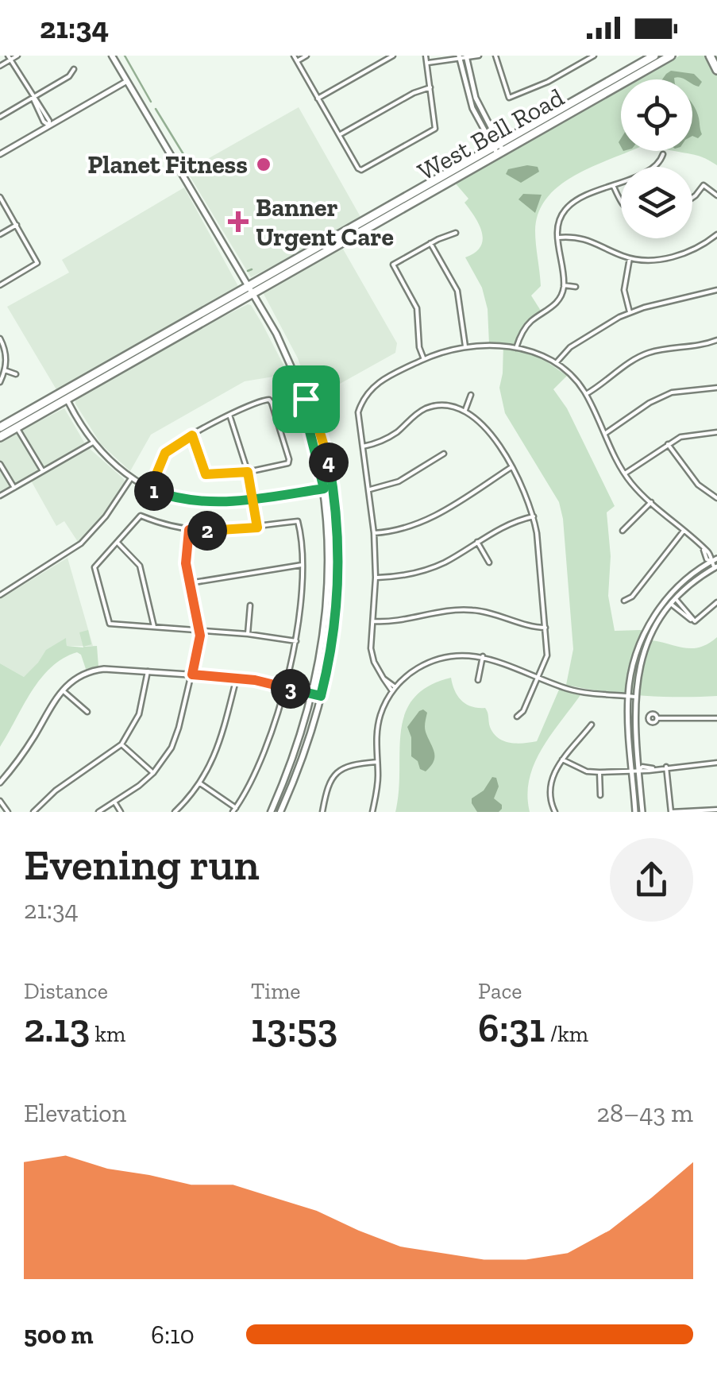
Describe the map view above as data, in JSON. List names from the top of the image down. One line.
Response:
{"streets":{"main road":["West Bell Road"]},"places":{"other":["Planet Fitness"],"health":["Banner Urgent Care"]},"page":{"status":"21:34","pins":["4","1","2","3"],"heading":["Evening run","21:34"],"stats":[["Distance","2.13 km"],["Time","13:53"],["Pace","6:31 /km"]],"chart":["Elevation","28–43 m"],"list":[{"name":"500 m","note":"6:10"}]}}
